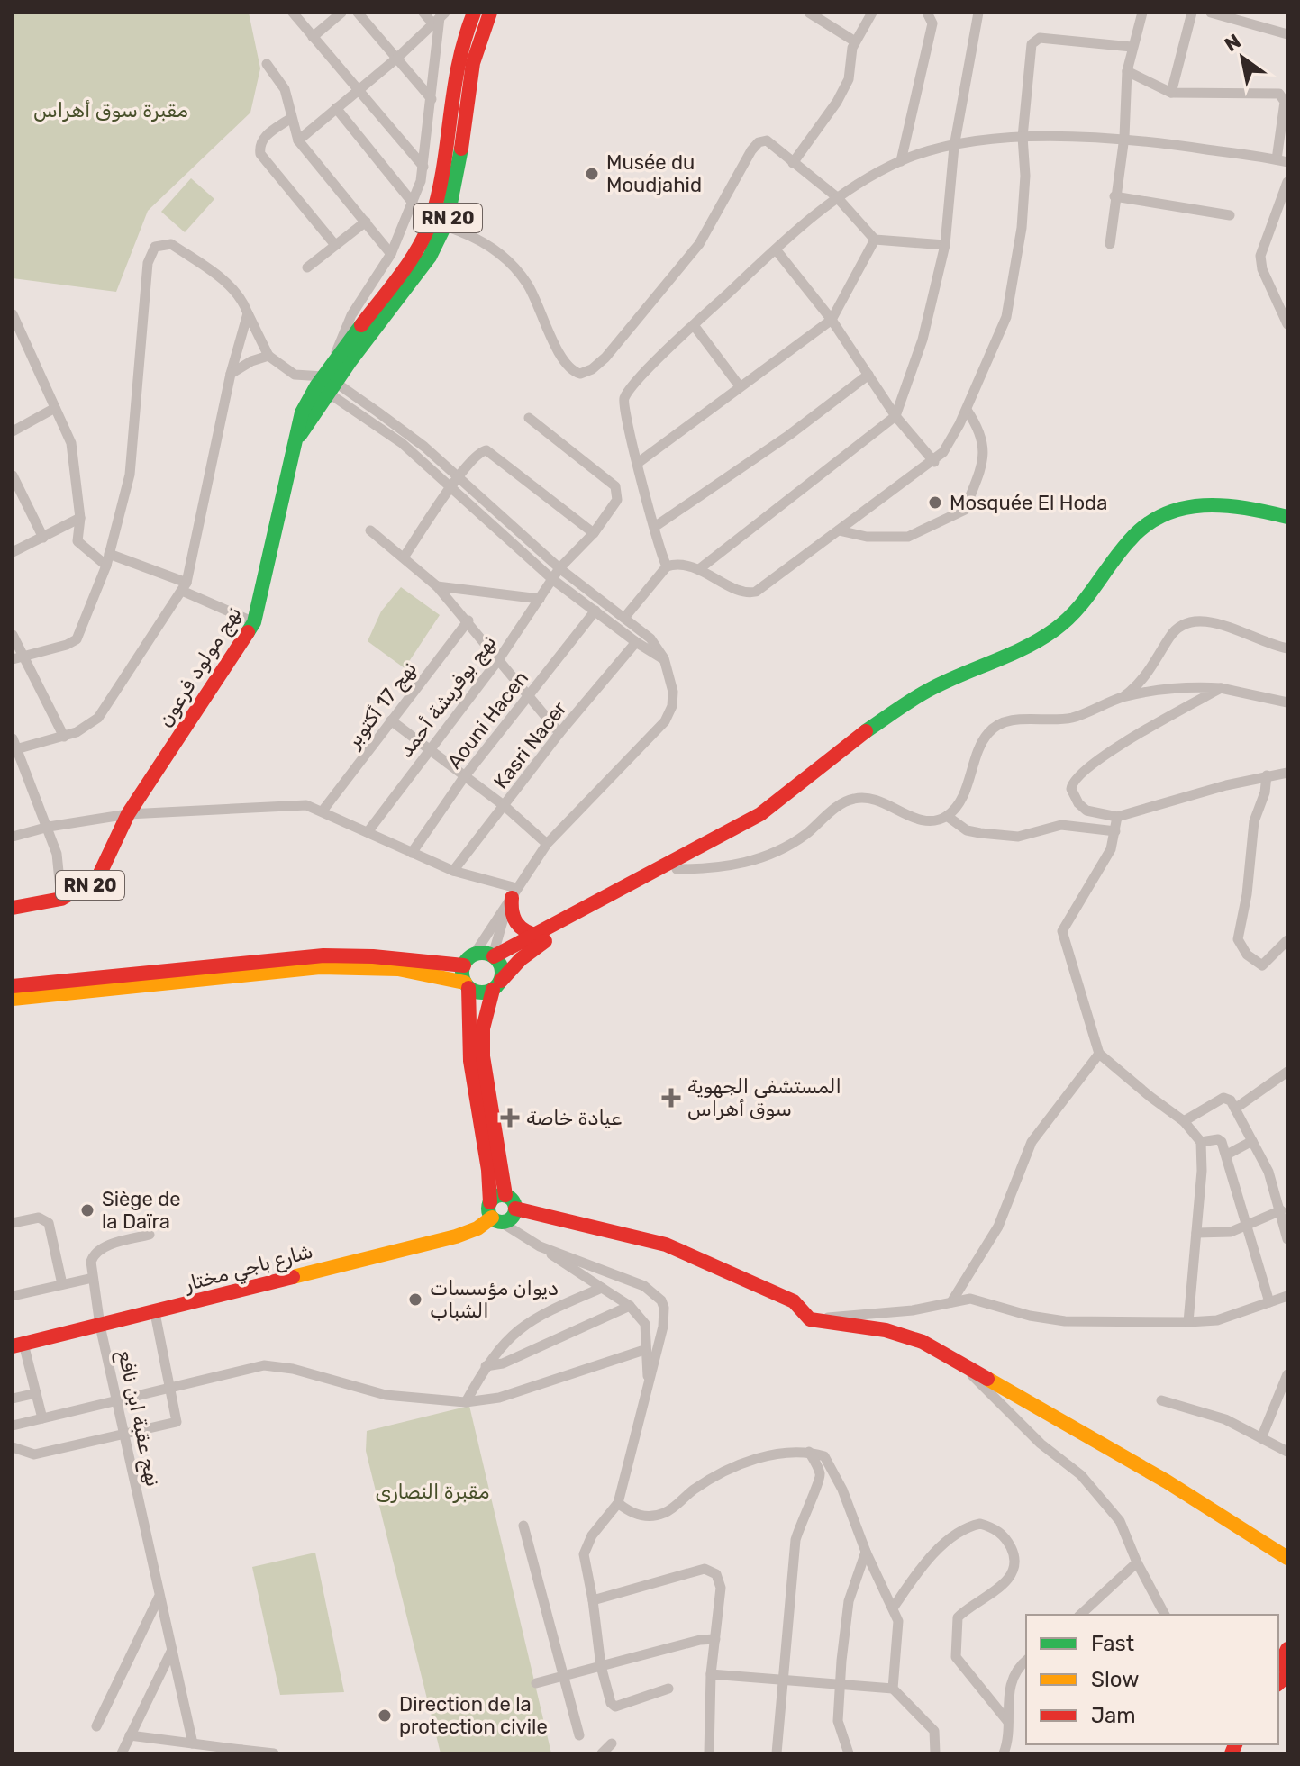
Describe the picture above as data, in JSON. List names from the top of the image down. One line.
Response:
{"streets":{"street":["RN 20","نهج مولود فرعون","نهج بوفريشة أحمد","نهج 17 أكتوبر","Aouni Hacen","Kasri Nacer","شارع باجي مختار","نهج عقبة ابن نافع"]},"crossings":[["RN 20","نهج مولود فرعون"],["شارع باجي مختار","نهج عقبة ابن نافع"]],"parks":["مقبرة سوق أهراس","مقبرة النصارى"],"places":{"other":["Musée du Moudjahid","Mosquée El Hoda","Siège de la Daïra","ديوان مؤسسات الشباب","Direction de la protection civile"],"health":["المستشفى الجهوية سوق أهراس","عيادة خاصة"]},"legend":["Fast","Slow","Jam"],"north":"top left"}
